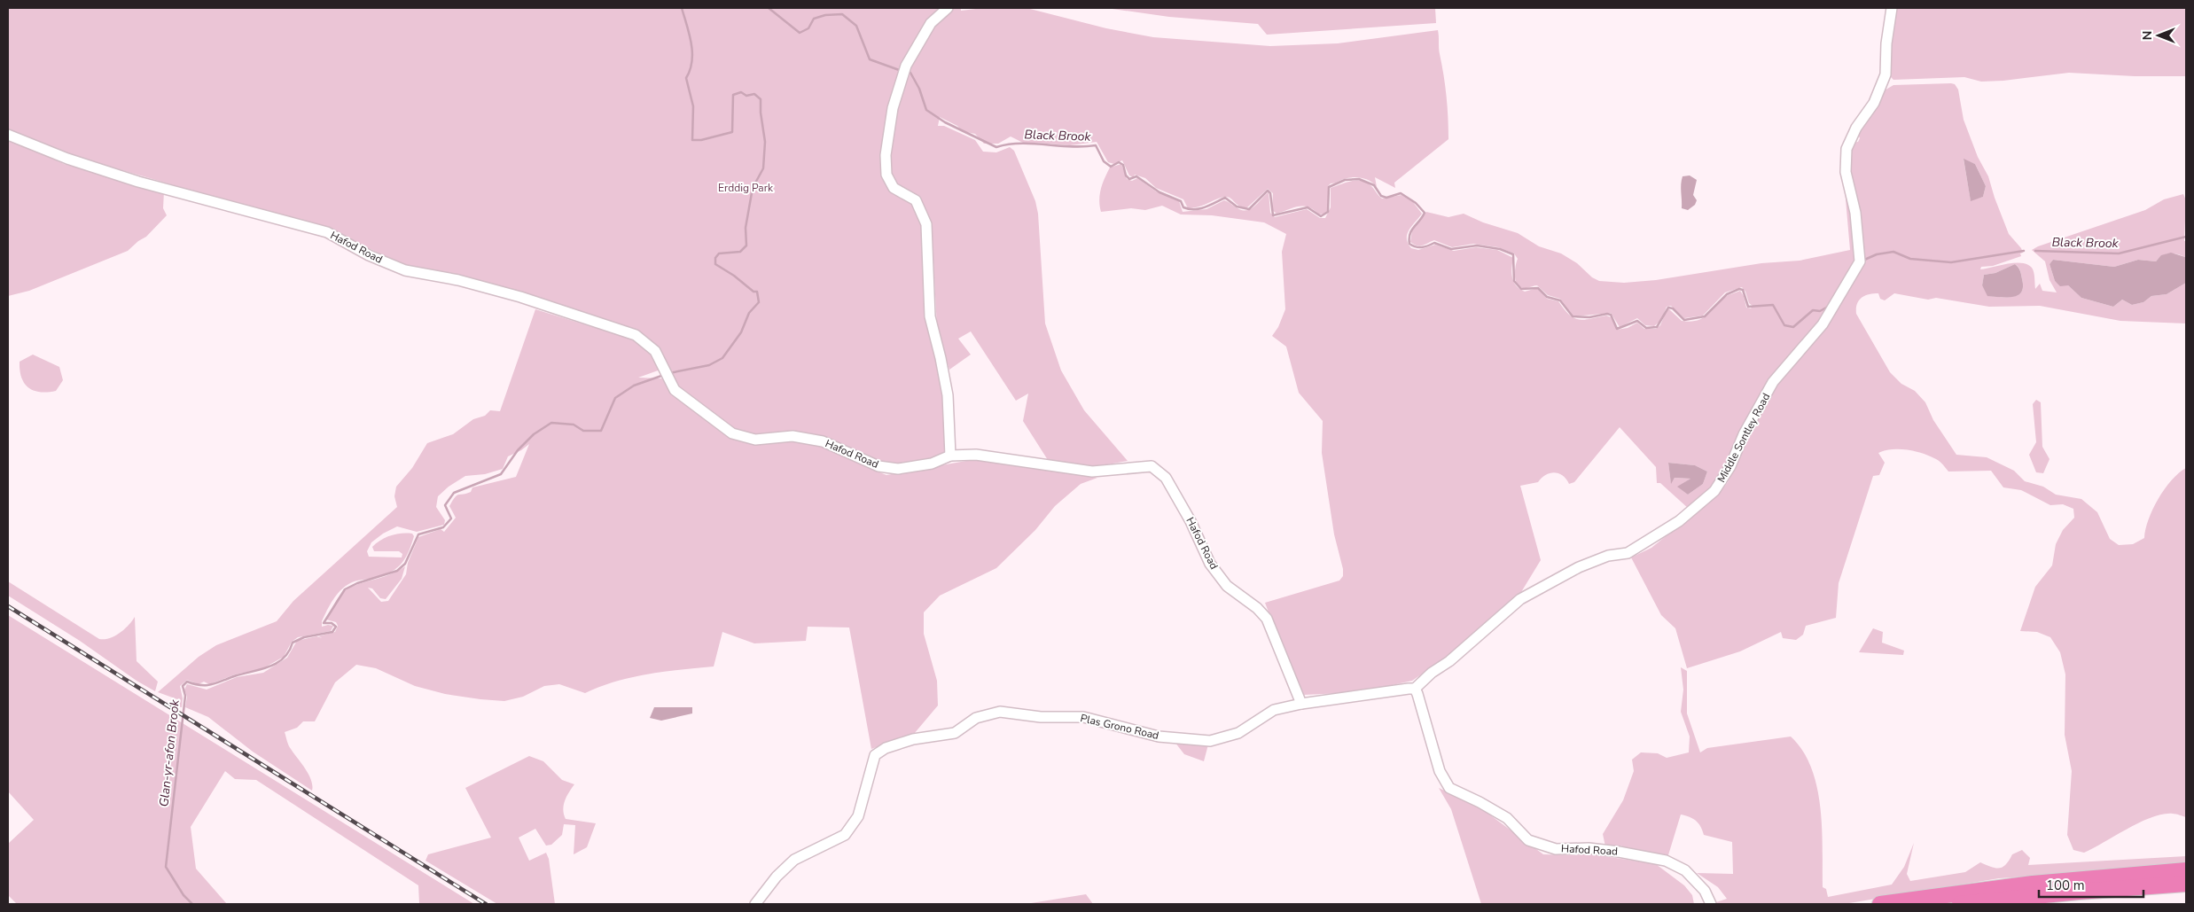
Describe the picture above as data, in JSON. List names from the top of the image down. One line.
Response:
{"streets":{"street":["Hafod Road","Middle Sontley Road","Plas Grono Road"]},"crossings":[["Hafod Road","Middle Sontley Road"],["Hafod Road","Plas Grono Road"]],"water":["Black Brook","Glan-yr-afon Brook"],"parks":["Erddig Park"],"scale_bar":"100 m","north":"left"}
